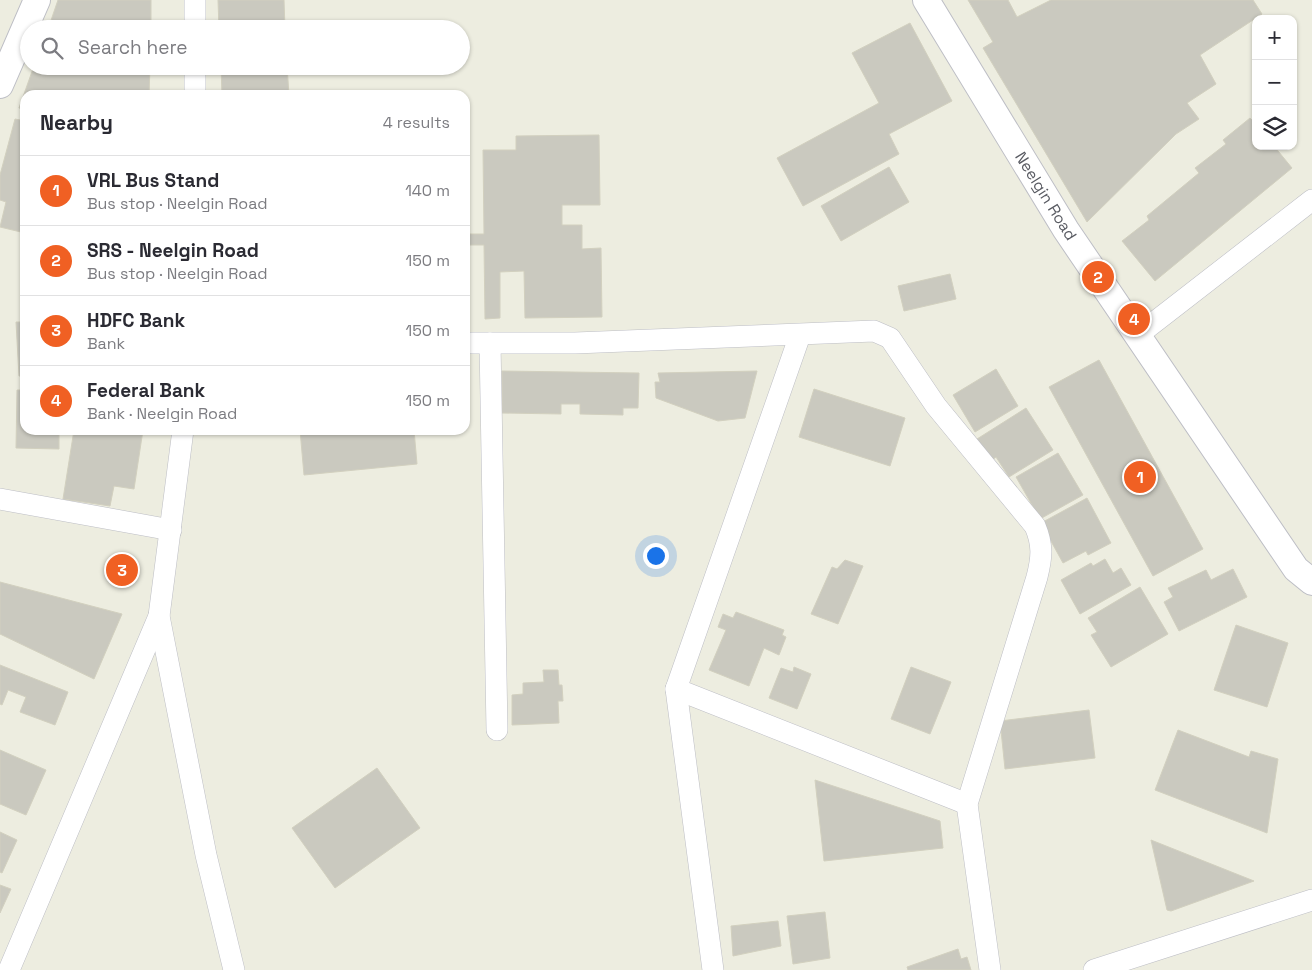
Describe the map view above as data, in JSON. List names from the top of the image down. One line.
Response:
{"streets":{"street":["Neelgin Road"]},"page":{"map_buttons":["+","−"],"search":"Search here","heading":["Nearby","4 results"],"list":[{"mark":"1","name":"VRL Bus Stand","note":"Bus stop · Neelgin Road","value":"140 m"},{"mark":"2","name":"SRS - Neelgin Road","note":"Bus stop · Neelgin Road","value":"150 m"},{"mark":"3","name":"HDFC Bank","note":"Bank","value":"150 m"},{"mark":"4","name":"Federal Bank","note":"Bank · Neelgin Road","value":"150 m"}],"pins":["2","4","1","3"]}}
